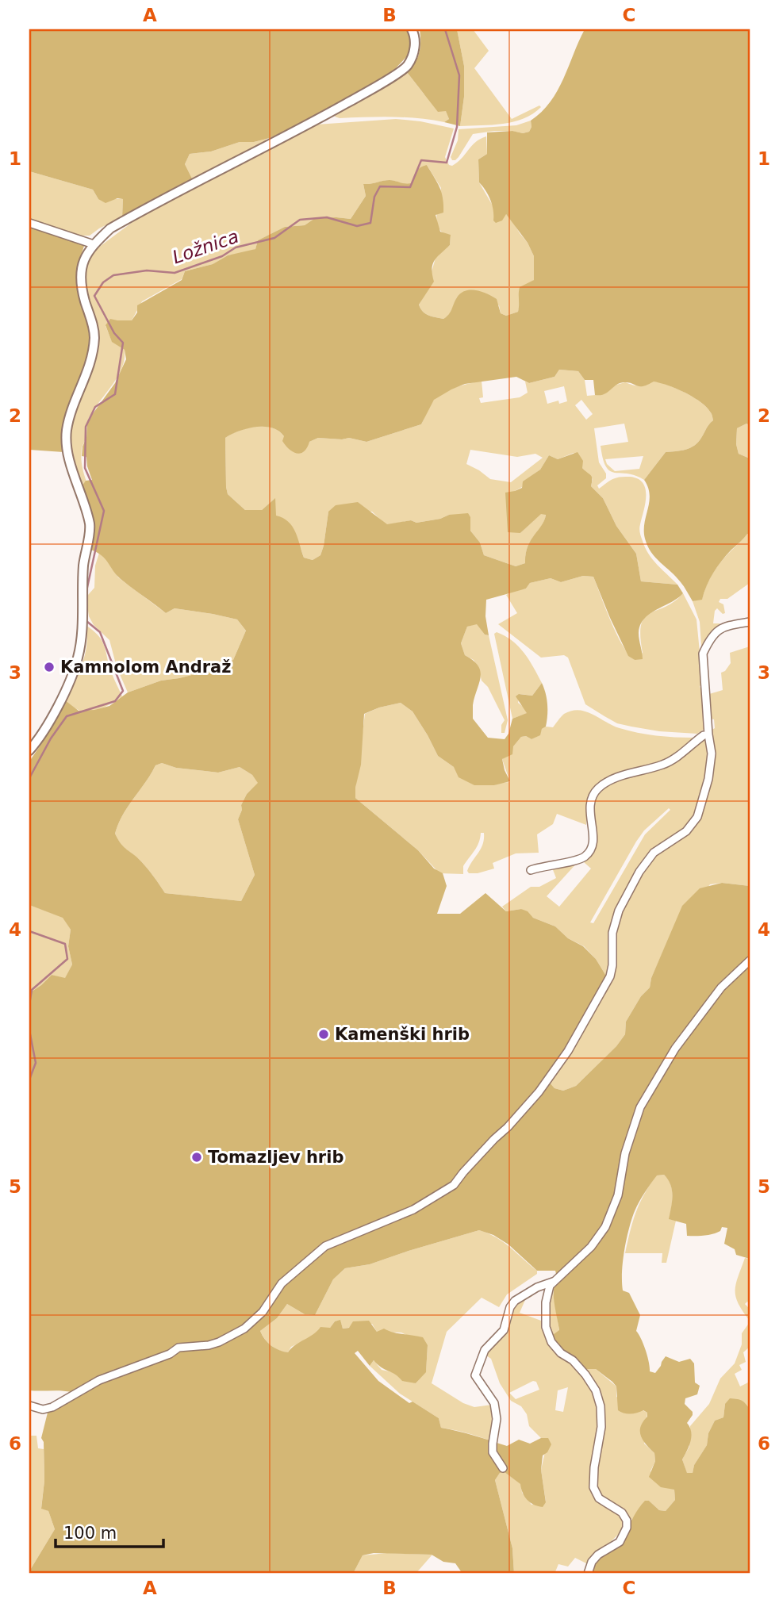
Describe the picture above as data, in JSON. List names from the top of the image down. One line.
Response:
{"water":["Ložnica"],"places":["Kamnolom Andraž","Kamenški hrib","Tomazljev hrib"],"scale_bar":"100 m","grid":{"columns":["A","B","C"],"rows":["1","2","3","4","5","6"]}}
